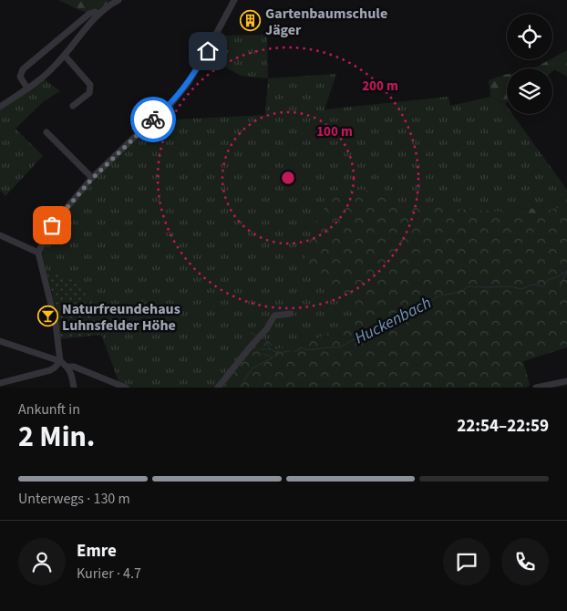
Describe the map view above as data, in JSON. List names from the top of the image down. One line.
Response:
{"water":["Huckenbach"],"places":{"building":["Gartenbaumschule Jäger"],"bar":["Naturfreundehaus Luhnsfelder Höhe"]},"page":{"heading":["2 Min.","Ankunft in","22:54–22:59"],"panel":["Emre","Kurier · 4.7"],"bar":"Unterwegs · 130 m"},"rings":["200 m","100 m"]}
